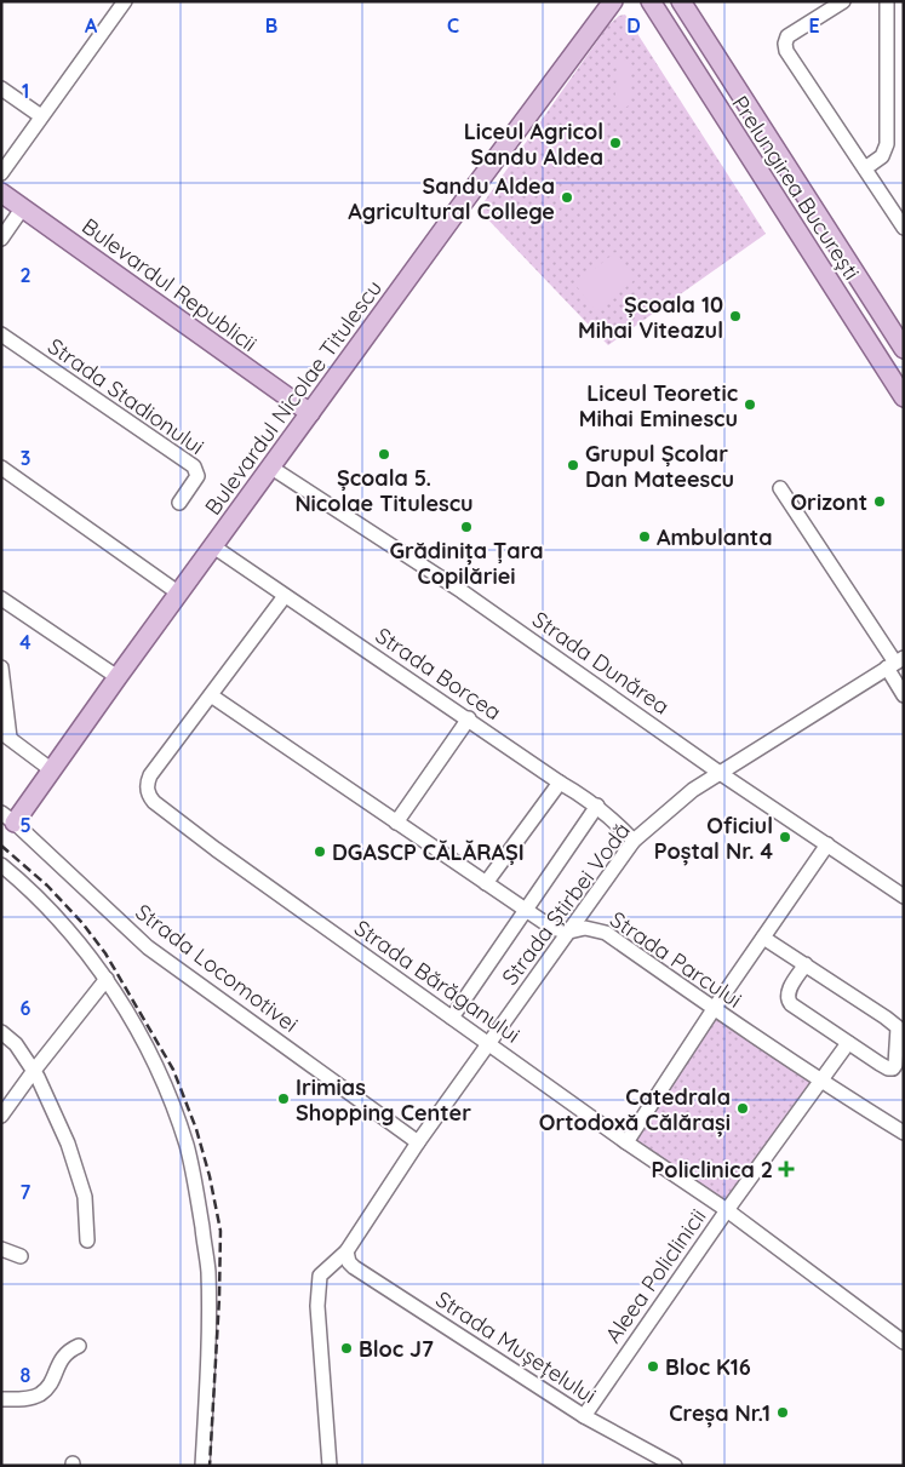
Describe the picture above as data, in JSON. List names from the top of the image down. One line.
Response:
{"streets":{"main road":["Prelungirea București","Bulevardul Republicii","Bulevardul Nicolae Titulescu"],"street":["Strada Stadionului","Strada Dunărea","Strada Borcea","Strada Știrbei Vodă","Strada Parcului","Strada Locomotivei","Strada Bărăganului","Aleea Policlinicii","Strada Mușețelului"]},"crossings":[["Bulevardul Republicii","Bulevardul Nicolae Titulescu"],["Bulevardul Nicolae Titulescu","Strada Dunărea"],["Bulevardul Nicolae Titulescu","Strada Borcea"],["Bulevardul Nicolae Titulescu","Strada Locomotivei"],["Strada Dunărea","Strada Știrbei Vodă"],["Strada Borcea","Strada Știrbei Vodă"],["Strada Borcea","Strada Bărăganului"],["Strada Știrbei Vodă","Strada Parcului"],["Strada Știrbei Vodă","Strada Locomotivei"],["Strada Știrbei Vodă","Strada Bărăganului"],["Strada Știrbei Vodă","Strada Mușețelului"],["Strada Parcului","Strada Bărăganului"],["Strada Parcului","Aleea Policlinicii"],["Strada Bărăganului","Aleea Policlinicii"],["Aleea Policlinicii","Strada Mușețelului"]],"places":{"other":["Liceul Agricol Sandu Aldea","Sandu Aldea Agricultural College","Școala 10 Mihai Viteazul","Liceul Teoretic Mihai Eminescu","Școala 5. Nicolae Titulescu","Grupul Școlar Dan Mateescu","Orizont","Grădinița Țara Copilăriei","Ambulanta","Oficiul Poștal Nr. 4","DGASCP CĂLĂRAȘI","Irimias Shopping Center","Catedrala Ortodoxă Călărași","Bloc J7","Bloc K16","Creșa Nr.1"],"health":["Policlinica 2"]},"grid":{"columns":["A","B","C","D","E"],"rows":["1","2","3","4","5","6","7","8"]}}
